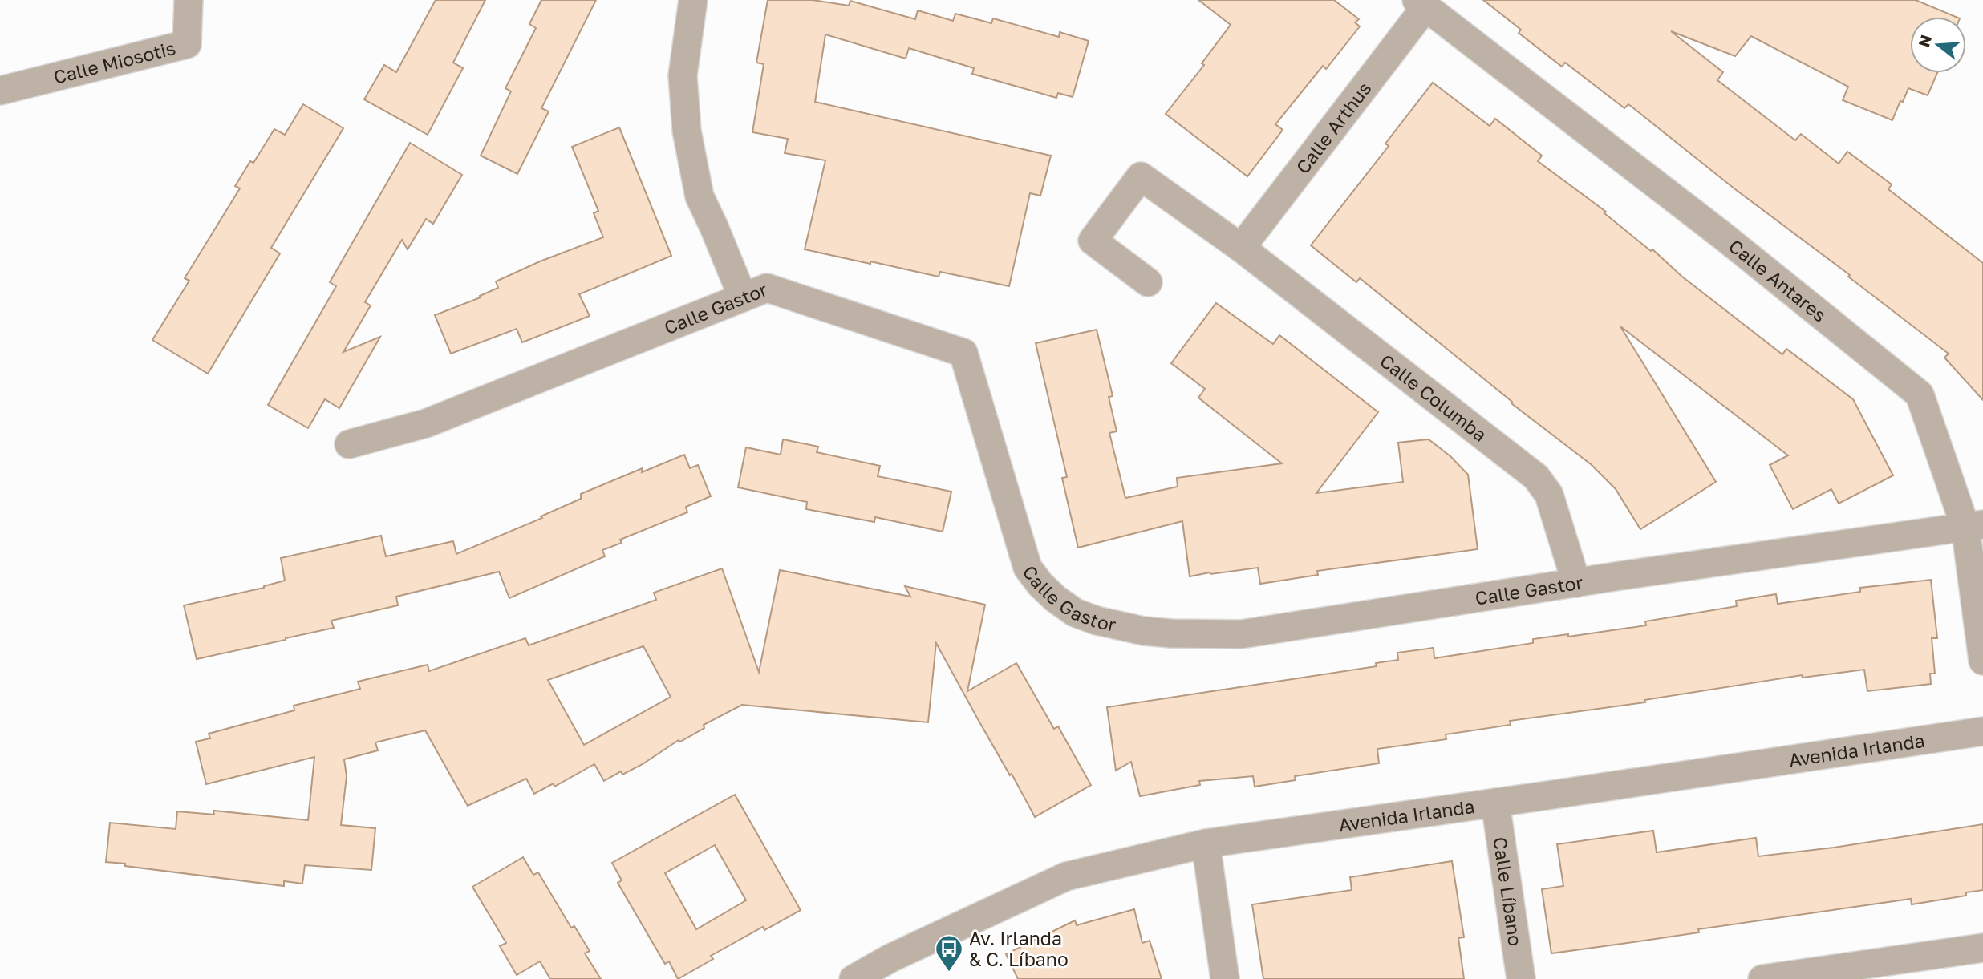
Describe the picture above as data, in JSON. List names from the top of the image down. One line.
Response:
{"streets":{"street":["Calle Miosotis","Calle Arthus","Calle Antares","Calle Gastor","Calle Columba","Avenida Irlanda","Calle Líbano"]},"crossings":[["Calle Arthus","Calle Antares"],["Calle Arthus","Calle Columba"],["Calle Antares","Calle Gastor"],["Calle Gastor","Calle Columba"],["Avenida Irlanda","Calle Líbano"]],"places":{"bus stop":["Av. Irlanda & C. Líbano"]},"north":"left"}
